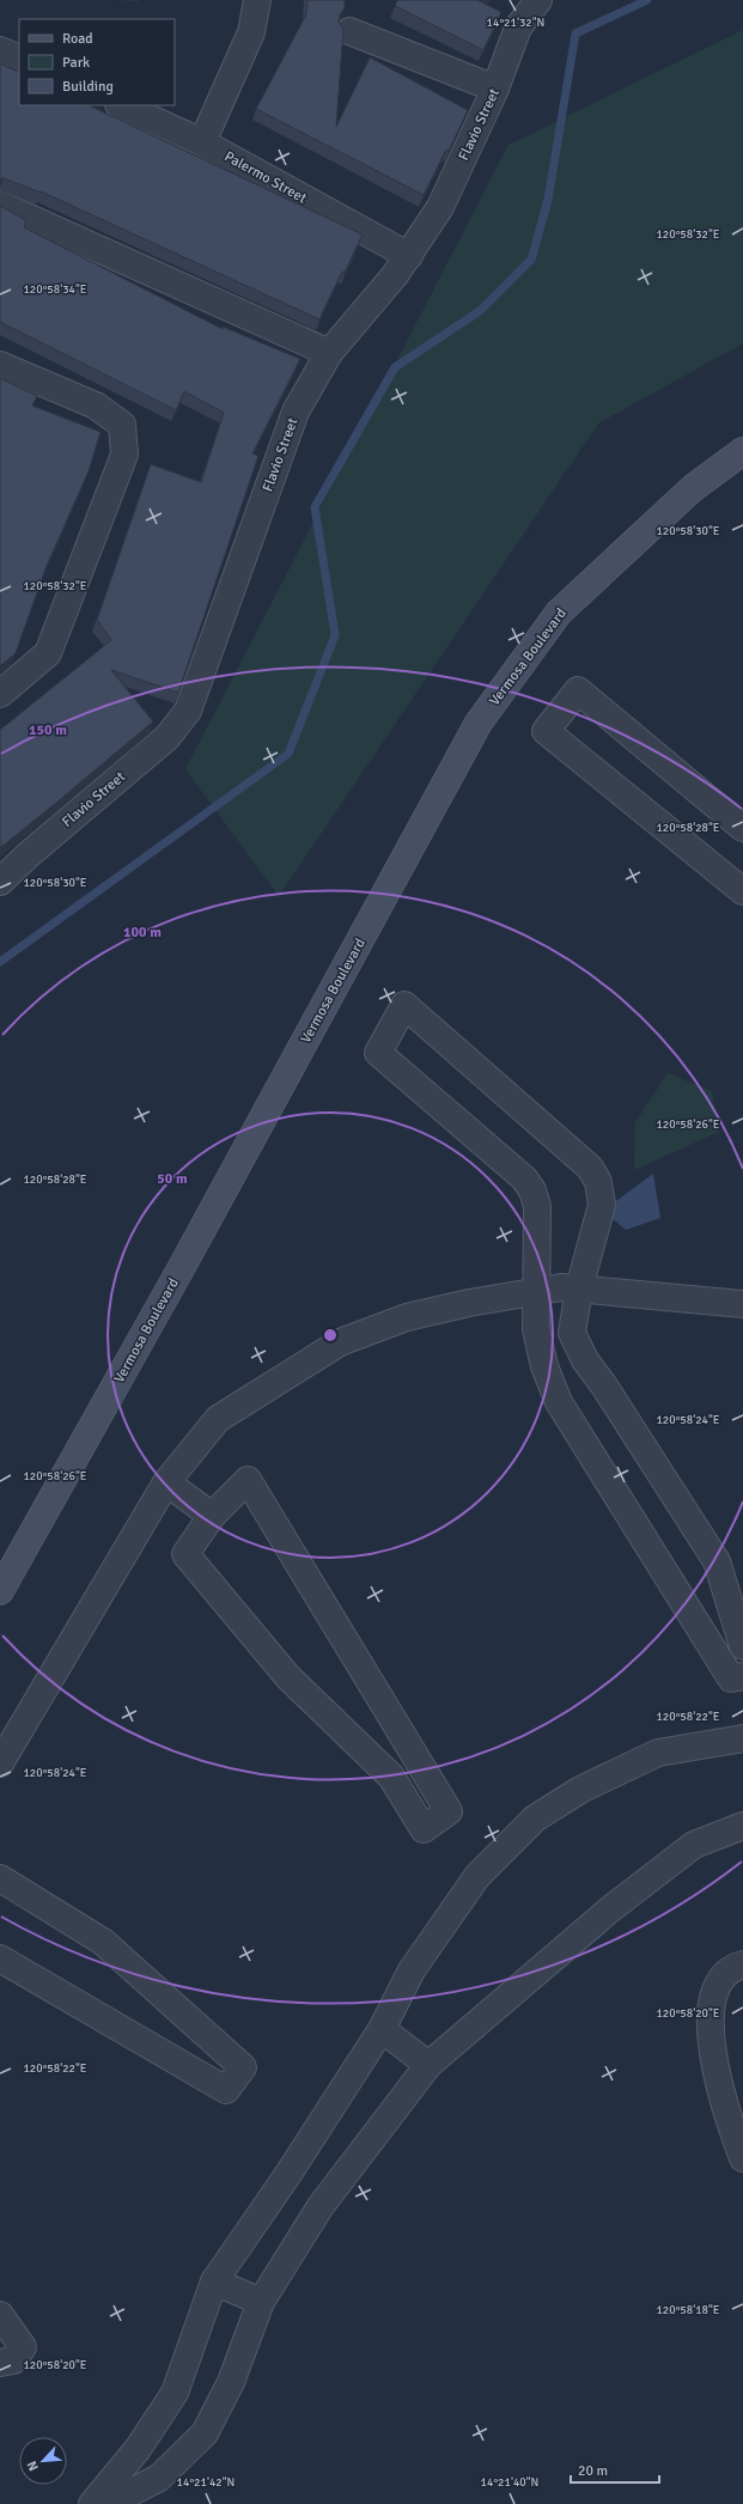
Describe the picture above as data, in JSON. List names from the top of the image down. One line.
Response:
{"streets":{"main road":["Vermosa Boulevard"],"street":["Flavio Street","Palermo Street"]},"crossings":[["Flavio Street","Palermo Street"]],"legend":["Road","Park","Building"],"scale_bar":"20 m","north":"bottom left","coordinates":["14°21'32\"N","120°58'32\"E","120°58'34\"E","120°58'30\"E","120°58'28\"E","120°58'26\"E","120°58'24\"E","120°58'22\"E","120°58'20\"E","120°58'18\"E","14°21'42\"N","14°21'40\"N"],"rings":["150 m","100 m","50 m"]}
